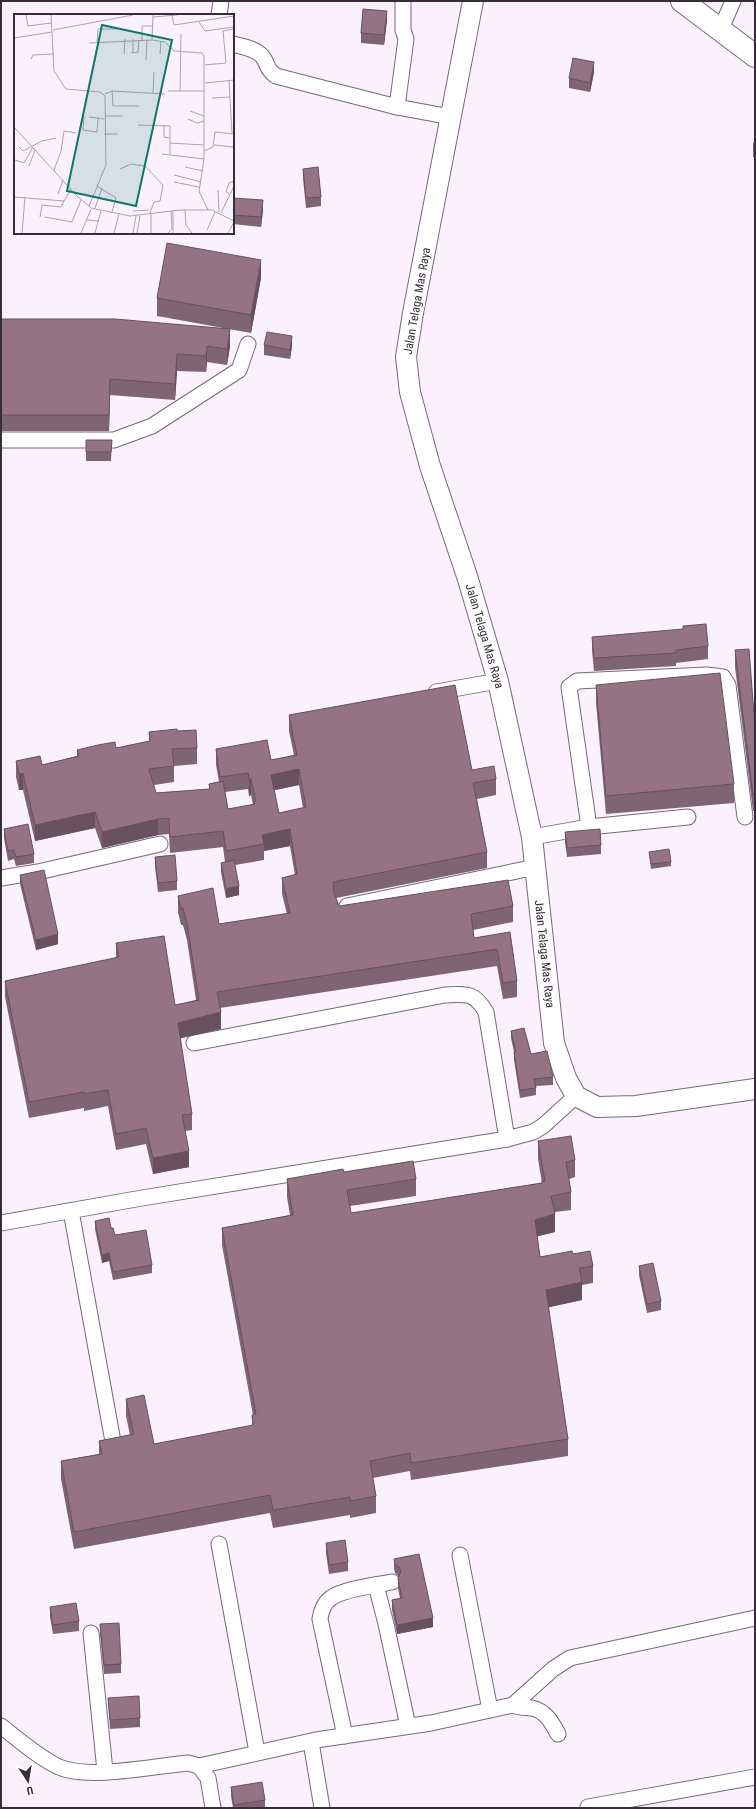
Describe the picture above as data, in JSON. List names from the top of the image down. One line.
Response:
{"streets":{"main road":["Jalan Telaga Mas Raya"]},"north":"bottom"}
